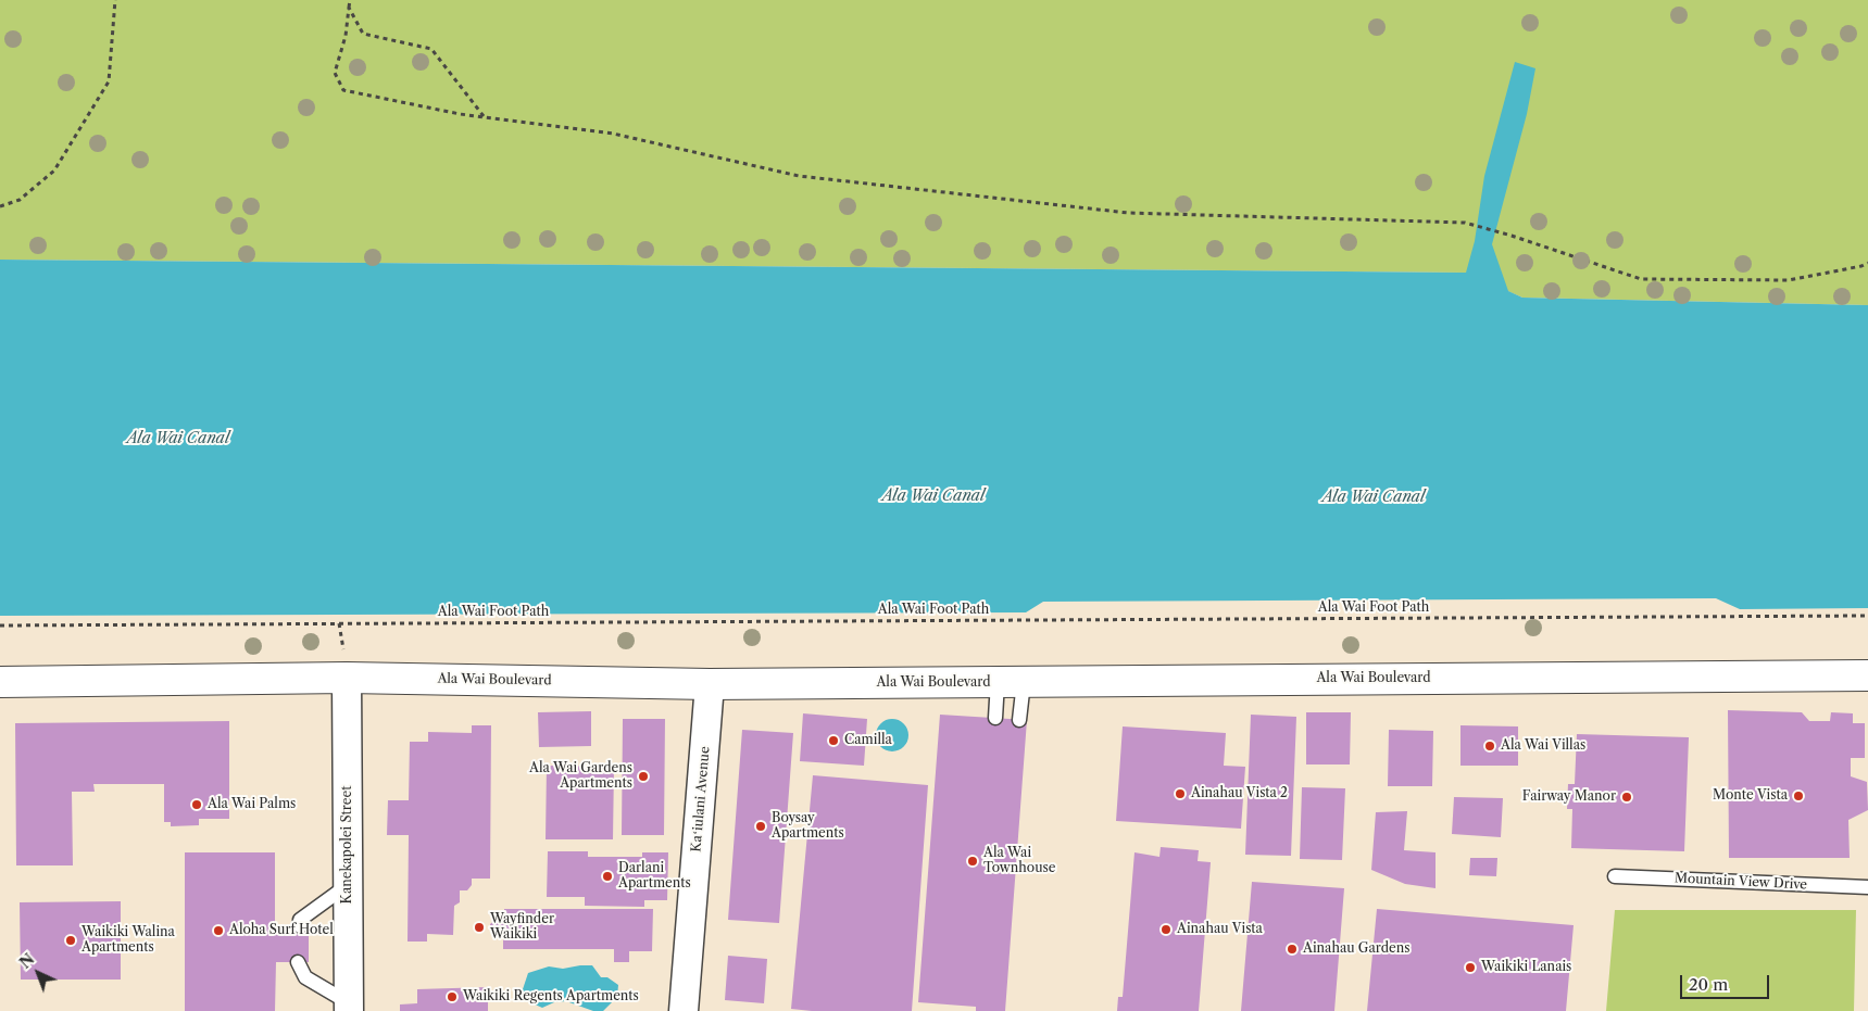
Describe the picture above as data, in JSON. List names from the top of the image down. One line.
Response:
{"streets":{"main road":["Ala Wai Boulevard"],"street":["Kaʻiulani Avenue","Kanekapolei Street"],"lane":["Mountain View Drive"],"path":["Ala Wai Foot Path"]},"crossings":[["Ala Wai Boulevard","Kaʻiulani Avenue"],["Ala Wai Boulevard","Kanekapolei Street"]],"water":["Ala Wai Canal"],"places":["Camilla","Ala Wai Villas","Ala Wai Gardens Apartments","Ainahau Vista 2","Monte Vista","Fairway Manor","Ala Wai Palms","Boysay Apartments","Ala Wai Townhouse","Darlani Apartments","Wayfinder Waikiki","Ainahau Vista","Aloha Surf Hotel","Waikiki Walina Apartments","Ainahau Gardens","Waikiki Lanais","Waikiki Regents Apartments"],"scale_bar":"20 m","north":"top left"}
